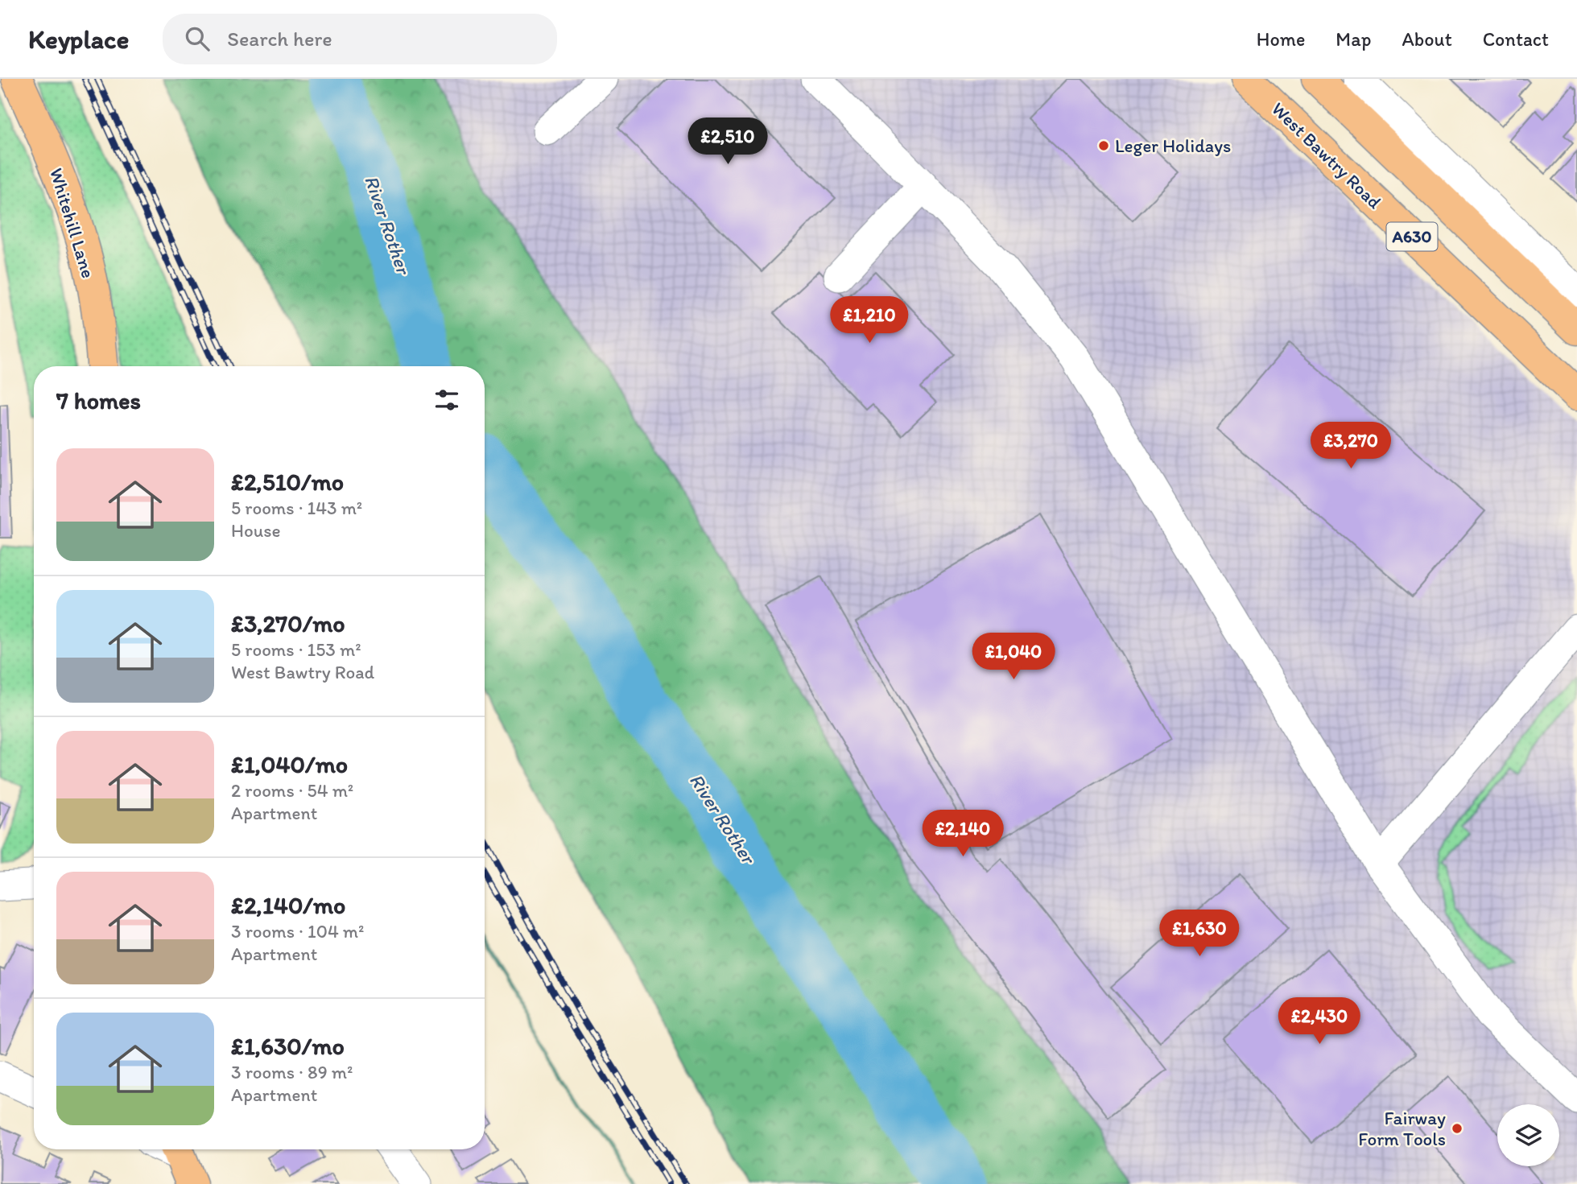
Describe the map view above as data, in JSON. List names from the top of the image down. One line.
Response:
{"streets":{"main road":["West Bawtry Road","Whitehill Lane","A630"]},"water":["River Rother"],"places":["Leger Holidays","Fairway Form Tools"],"page":{"header":"Keyplace","search":"Search here","nav":["Home","Map","About","Contact"],"price":["£2,510","£1,210","£3,270","£1,040","£2,140","£1,630","£2,430"],"heading":"7 homes","list":[{"name":"£2,510/mo","note":"5 rooms · 143 m² · House"},{"name":"£3,270/mo","note":"5 rooms · 153 m² · West Bawtry Road"},{"name":"£1,040/mo","note":"2 rooms · 54 m² · Apartment"},{"name":"£2,140/mo","note":"3 rooms · 104 m² · Apartment"},{"name":"£1,630/mo","note":"3 rooms · 89 m² · Apartment"}]}}
